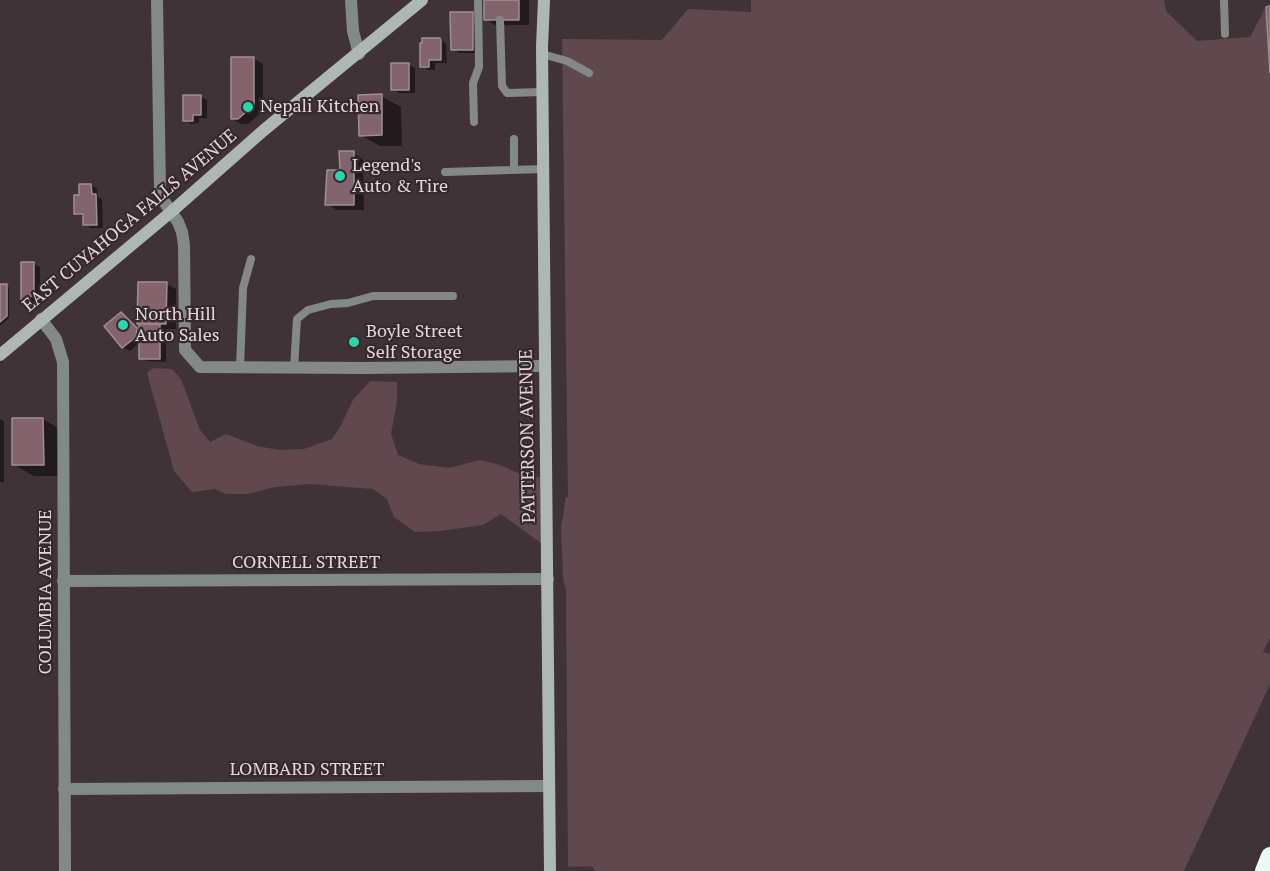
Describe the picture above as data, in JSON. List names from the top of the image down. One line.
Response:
{"streets":{"street":["EAST CUYAHOGA FALLS AVENUE","PATTERSON AVENUE","CORNELL STREET","COLUMBIA AVENUE","LOMBARD STREET"]},"crossings":[["EAST CUYAHOGA FALLS AVENUE","COLUMBIA AVENUE"],["PATTERSON AVENUE","CORNELL STREET"],["PATTERSON AVENUE","LOMBARD STREET"],["CORNELL STREET","COLUMBIA AVENUE"],["COLUMBIA AVENUE","LOMBARD STREET"]],"places":["Nepali Kitchen","Legend's Auto & Tire","North Hill Auto Sales","Boyle Street Self Storage"]}
